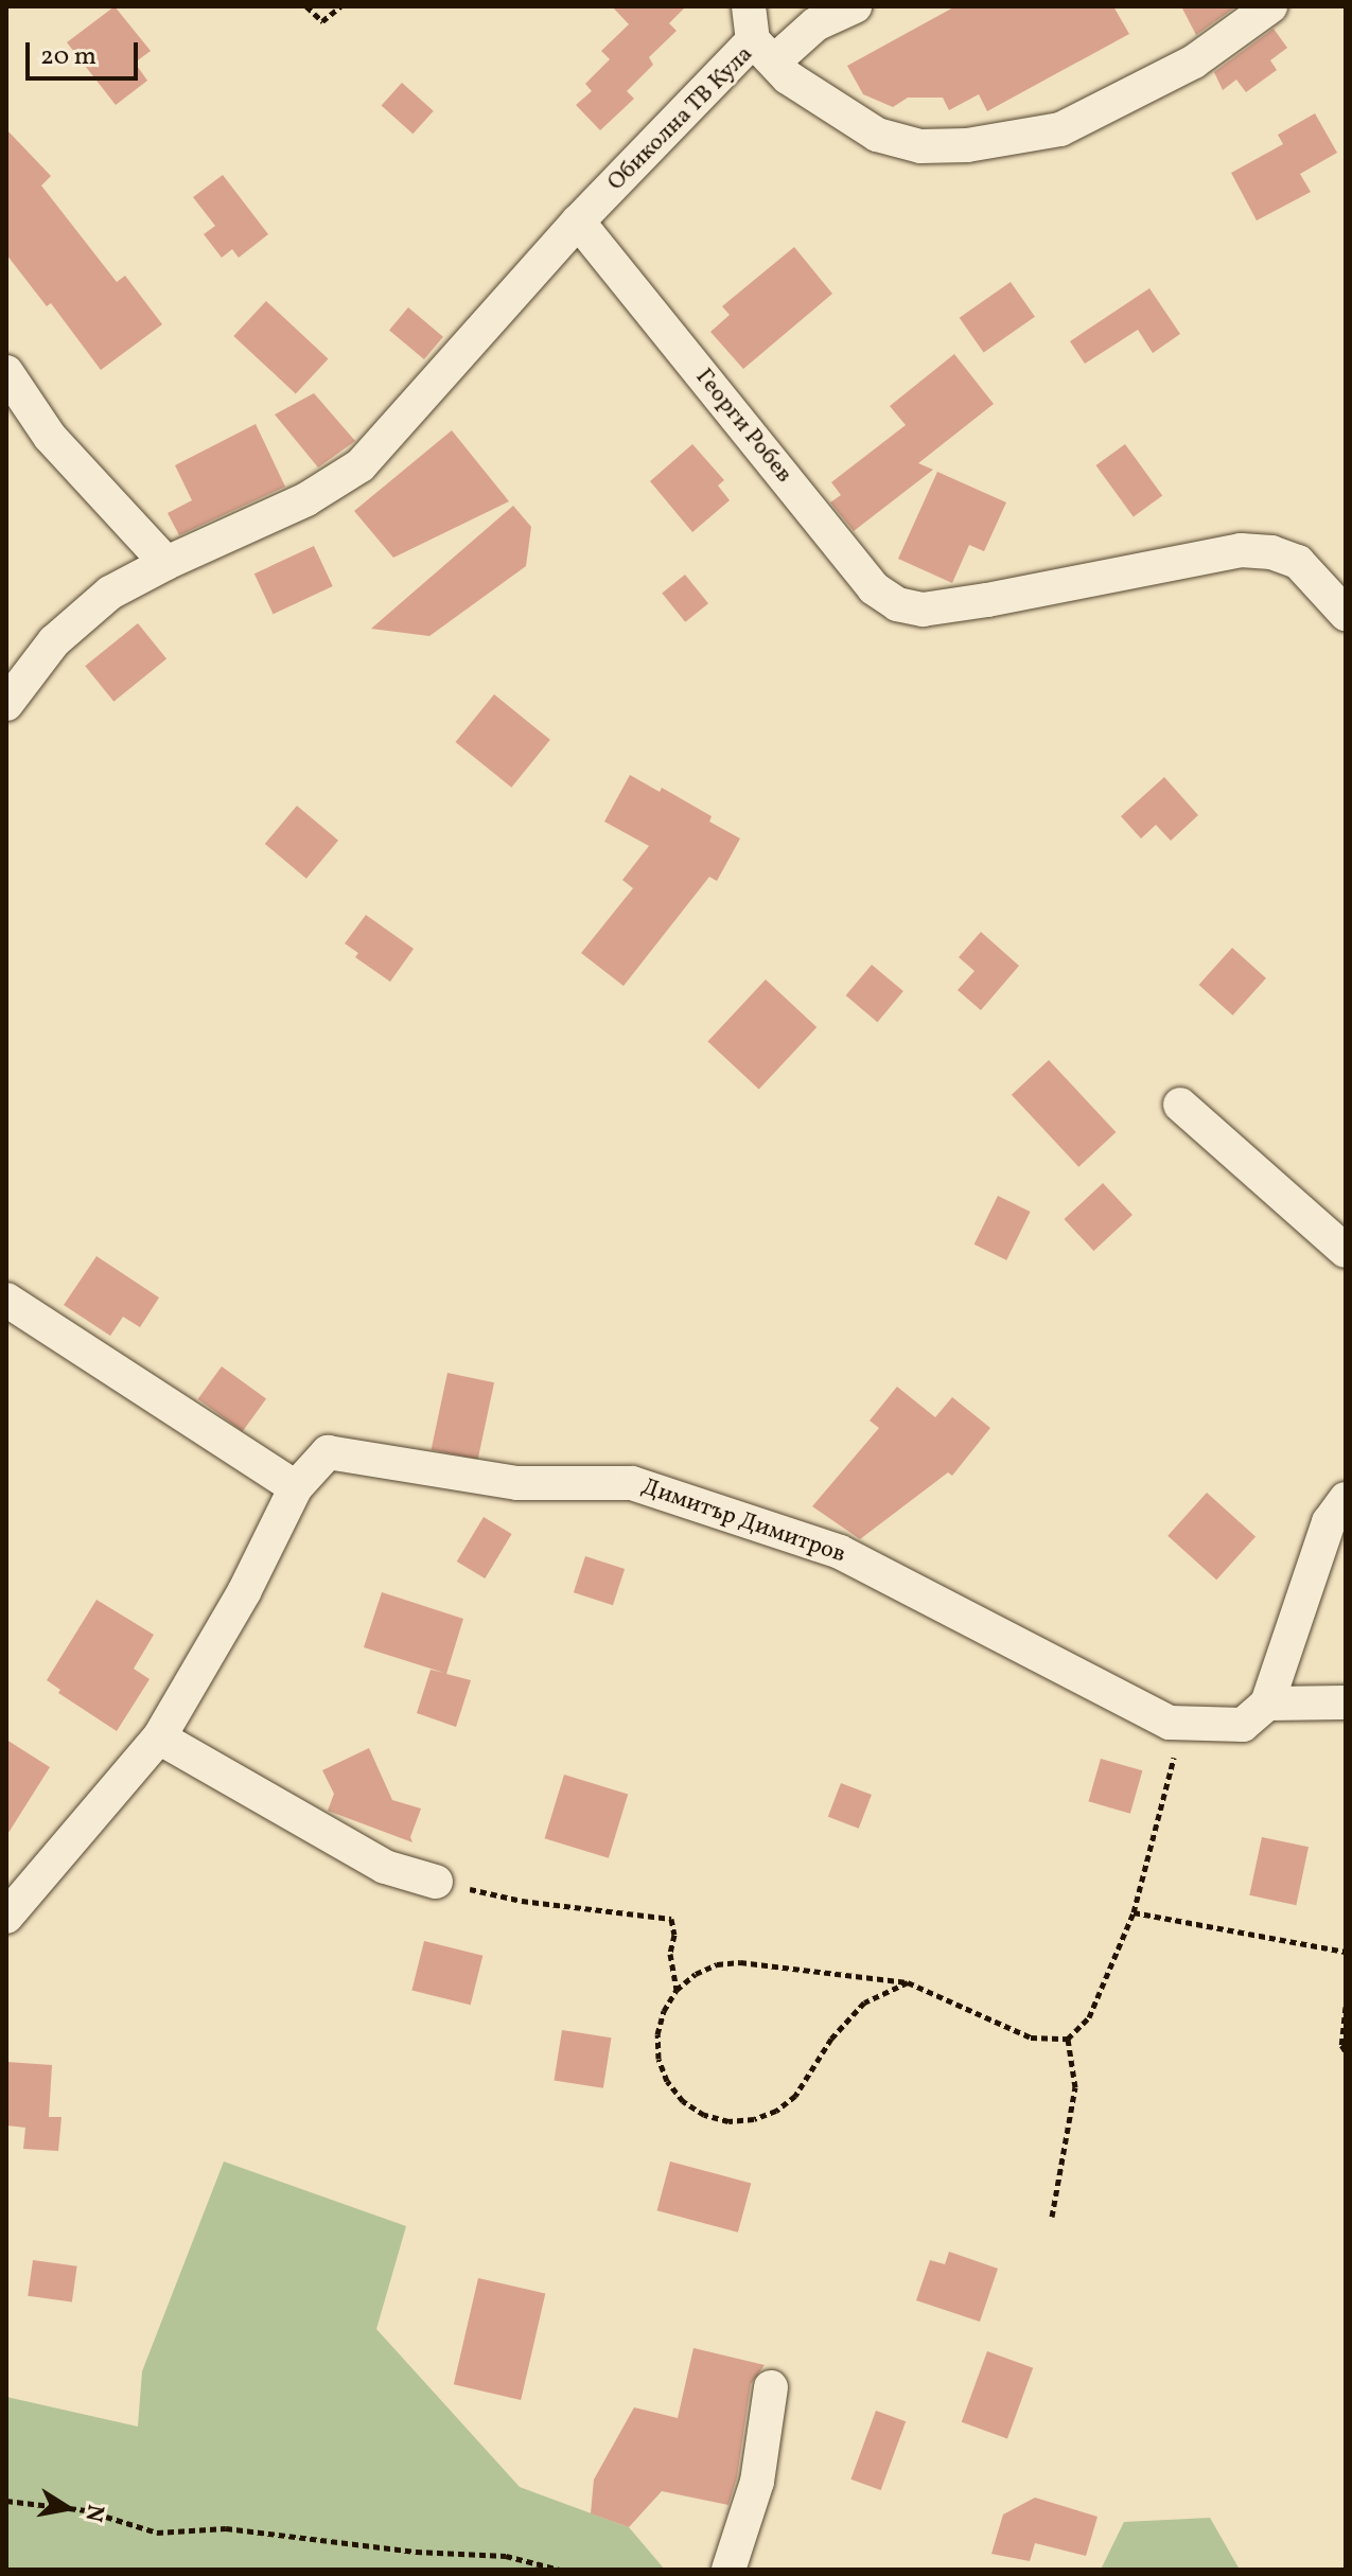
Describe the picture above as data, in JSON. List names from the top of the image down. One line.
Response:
{"streets":{"street":["Обиколна ТВ Кула","Георги Робев","Димитър Димитров"]},"crossings":[["Обиколна ТВ Кула","Георги Робев"]],"scale_bar":"20 m","north":"right"}
